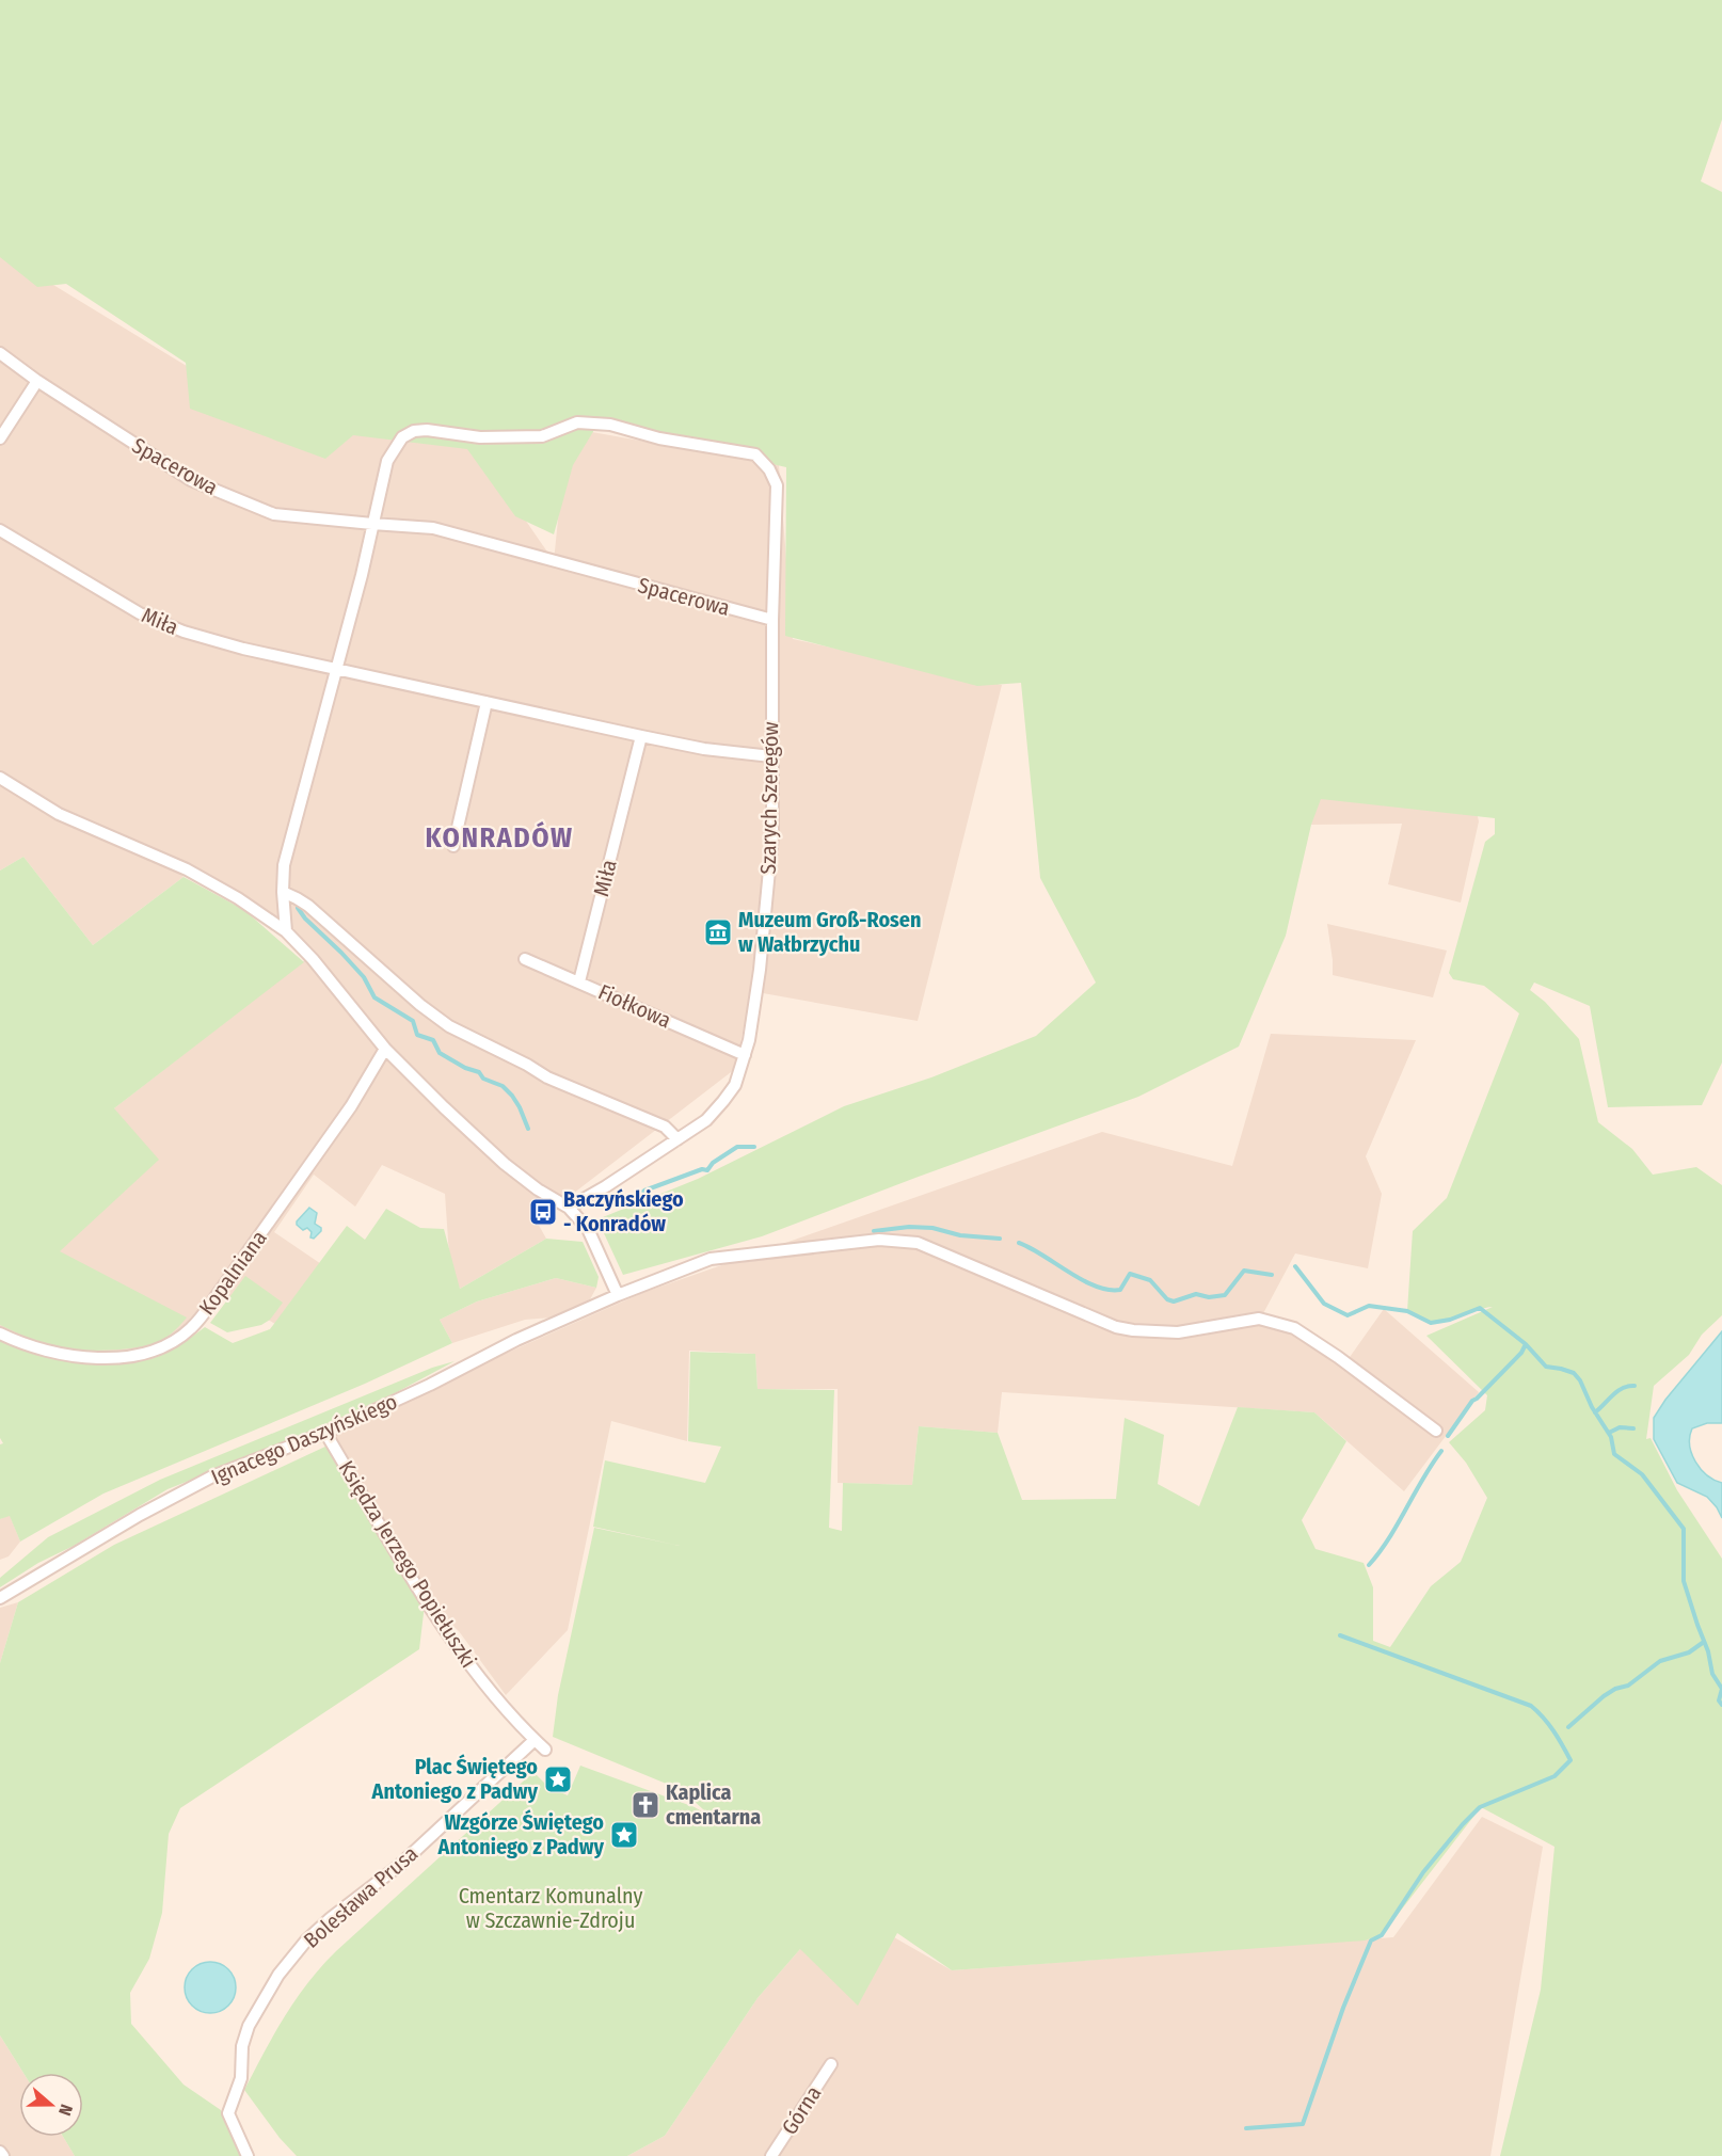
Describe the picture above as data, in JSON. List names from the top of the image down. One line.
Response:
{"streets":{"street":["Spacerowa","Miła","Szarych Szeregów","Fiołkowa","Kopalniana","Ignacego Daszyńskiego","Księdza Jerzego Popiełuszki","Bolesława Prusa","Górna"]},"crossings":[["Spacerowa","Szarych Szeregów"],["Miła","Szarych Szeregów"],["Miła","Fiołkowa"],["Szarych Szeregów","Fiołkowa"],["Ignacego Daszyńskiego","Księdza Jerzego Popiełuszki"],["Księdza Jerzego Popiełuszki","Bolesława Prusa"]],"districts":["KONRADÓW"],"parks":["Cmentarz Komunalny w Szczawnie-Zdroju"],"places":{"museum":["Muzeum Groß-Rosen w Wałbrzychu"],"bus stop":["Baczyńskiego - Konradów"],"place":["Plac Świętego Antoniego z Padwy","Wzgórze Świętego Antoniego z Padwy"],"church":["Kaplica cmentarna"]},"north":"right"}
